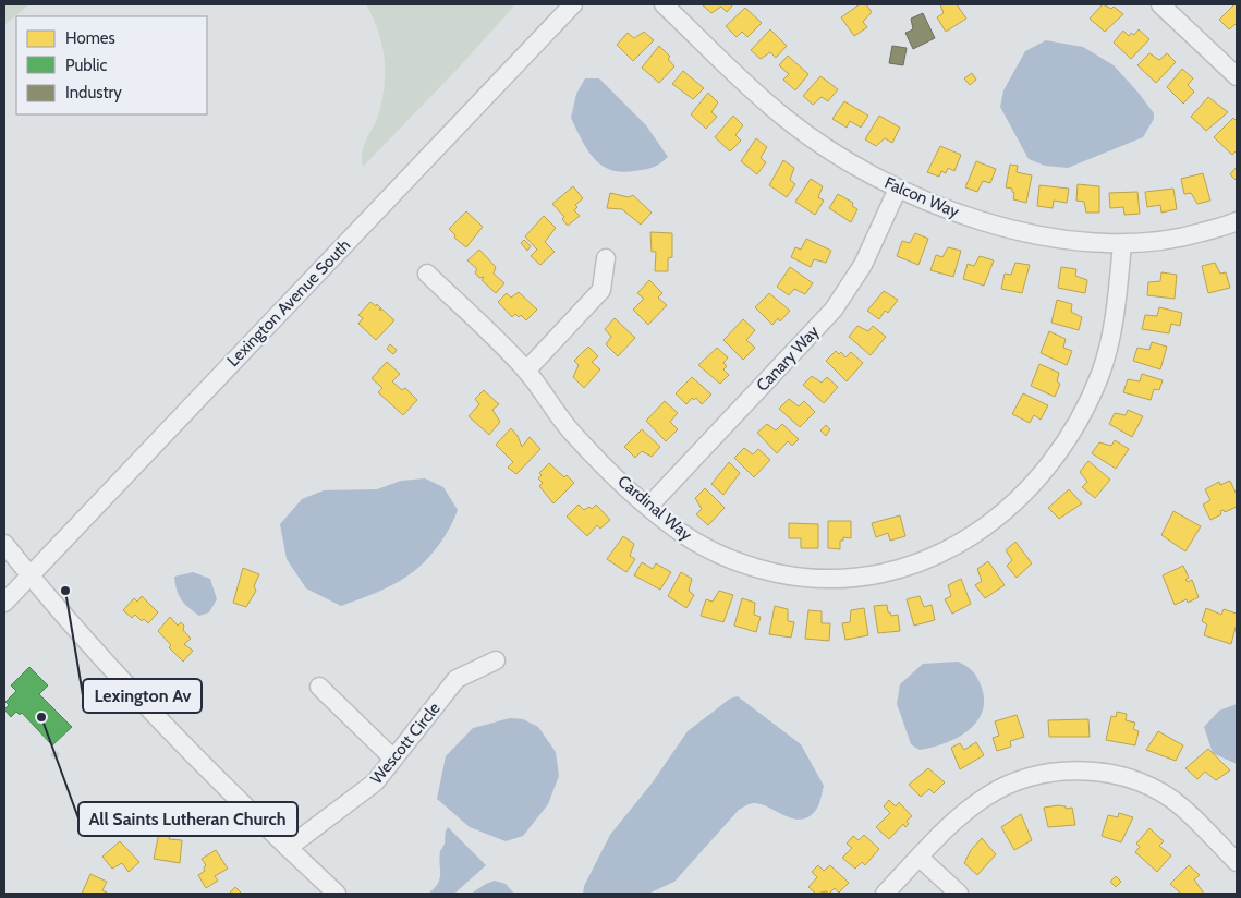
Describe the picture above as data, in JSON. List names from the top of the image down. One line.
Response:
{"streets":{"street":["Falcon Way","Lexington Avenue South","Canary Way","Cardinal Way","Wescott Circle"]},"crossings":[["Falcon Way","Canary Way"],["Falcon Way","Cardinal Way"],["Canary Way","Cardinal Way"]],"places":["Lexington Av","All Saints Lutheran Church"],"legend":["Homes","Public","Industry"]}
